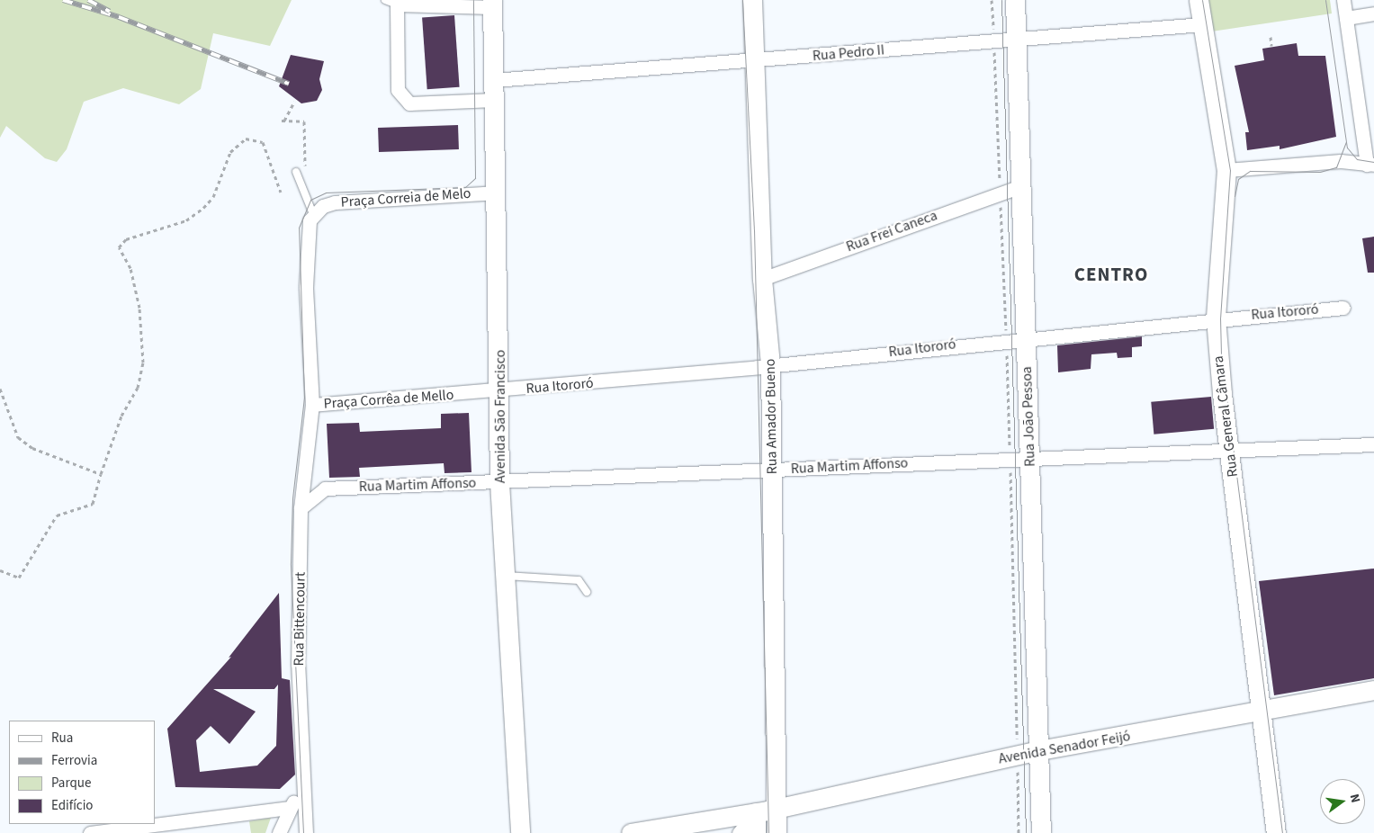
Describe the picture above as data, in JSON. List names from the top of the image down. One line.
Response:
{"streets":{"street":["Rua Pedro II","Praça Correia de Melo","Rua Frei Caneca","Rua Itororó","Praça Corrêa de Mello","Avenida São Francisco","Rua Amador Bueno","Rua João Pessoa","Rua General Câmara","Rua Martim Affonso","Rua Bittencourt","Avenida Senador Feijó"]},"crossings":[["Rua Pedro II","Avenida São Francisco"],["Rua Pedro II","Rua Amador Bueno"],["Rua Pedro II","Rua João Pessoa"],["Rua Pedro II","Rua General Câmara"],["Praça Correia de Melo","Praça Corrêa de Mello"],["Praça Correia de Melo","Avenida São Francisco"],["Rua Frei Caneca","Rua Amador Bueno"],["Rua Frei Caneca","Rua João Pessoa"],["Rua Itororó","Praça Corrêa de Mello"],["Rua Itororó","Avenida São Francisco"],["Rua Itororó","Rua Amador Bueno"],["Rua Itororó","Rua João Pessoa"],["Rua Itororó","Rua General Câmara"],["Praça Corrêa de Mello","Avenida São Francisco"],["Praça Corrêa de Mello","Rua Bittencourt"],["Avenida São Francisco","Rua Martim Affonso"],["Rua Amador Bueno","Rua Martim Affonso"],["Rua Amador Bueno","Avenida Senador Feijó"],["Rua João Pessoa","Rua Martim Affonso"],["Rua João Pessoa","Avenida Senador Feijó"],["Rua General Câmara","Rua Martim Affonso"],["Rua General Câmara","Avenida Senador Feijó"]],"districts":["CENTRO"],"legend":["Rua","Ferrovia","Parque","Edifício"],"north":"right"}
